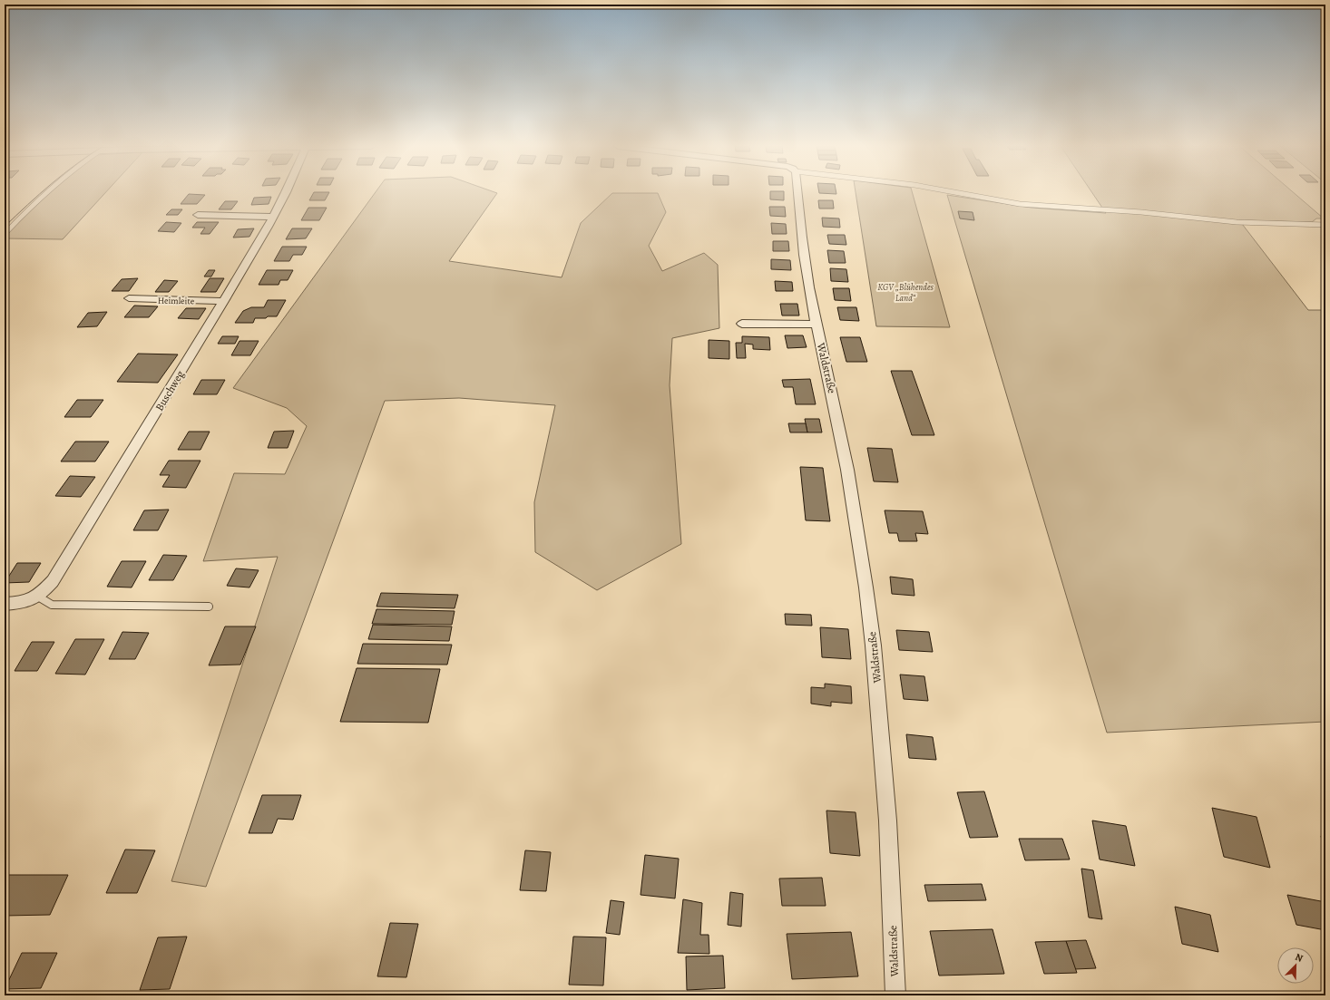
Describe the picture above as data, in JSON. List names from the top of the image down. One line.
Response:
{"streets":{"street":["Heimleite","Waldstraße","Buschweg"]},"crossings":[["Heimleite","Buschweg"]],"parks":["KGV „Blühendes Land“"],"north":"top right"}
